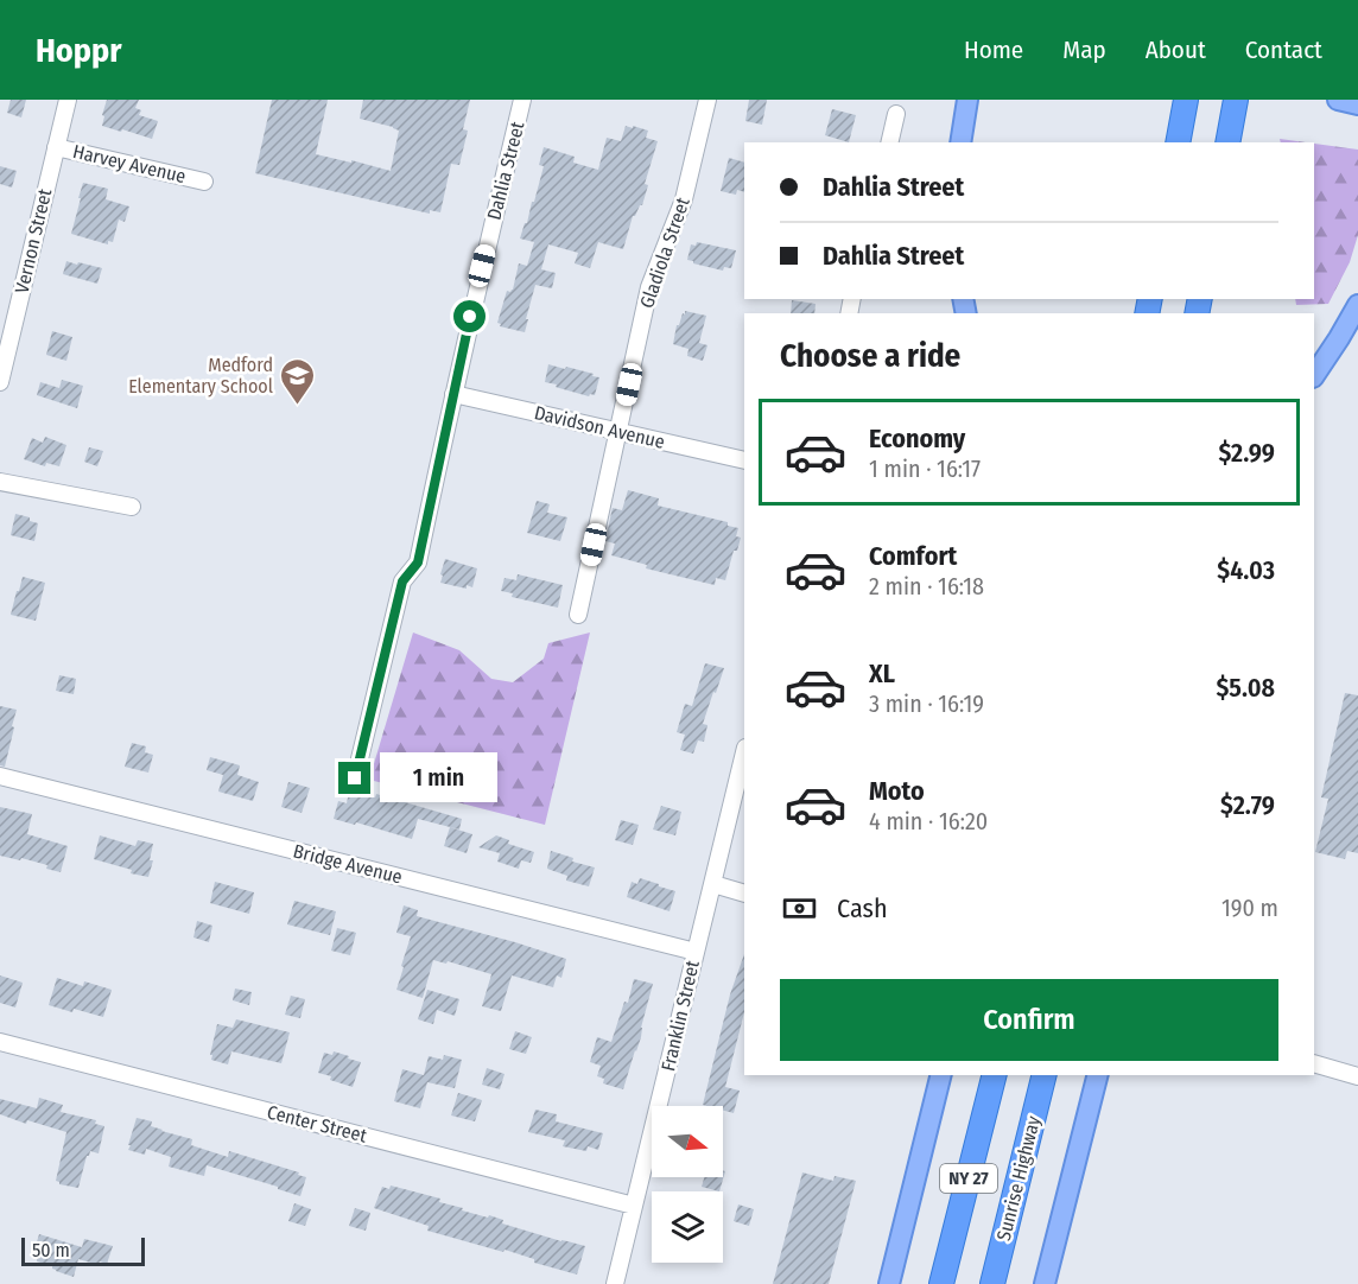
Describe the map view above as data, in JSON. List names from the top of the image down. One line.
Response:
{"streets":{"highway":["NY 27","Sunrise Highway"],"street":["Harvey Avenue","Dahlia Street","Vernon Street","Gladiola Street","Davidson Avenue","Bridge Avenue","Franklin Street","Center Street"]},"crossings":[["Harvey Avenue","Vernon Street"],["Dahlia Street","Davidson Avenue"],["Gladiola Street","Davidson Avenue"],["Bridge Avenue","Franklin Street"],["Franklin Street","Center Street"]],"places":{"school or university":["Medford Elementary School"]},"scale_bar":"50 m","north":"right","page":{"header":"Hoppr","nav":["Home","Map","About","Contact"],"banner":["Dahlia Street","Dahlia Street"],"heading":"Choose a ride","list":[{"name":"Economy","note":"1 min · 16:17","value":"$2.99"},{"name":"Comfort","note":"2 min · 16:18","value":"$4.03"},{"name":"XL","note":"3 min · 16:19","value":"$5.08"},{"name":"Moto","note":"4 min · 16:20","value":"$2.79"}],"bubble":"1 min","pay":["Cash","190 m"],"buttons":"Confirm","scale":"50 m"}}
